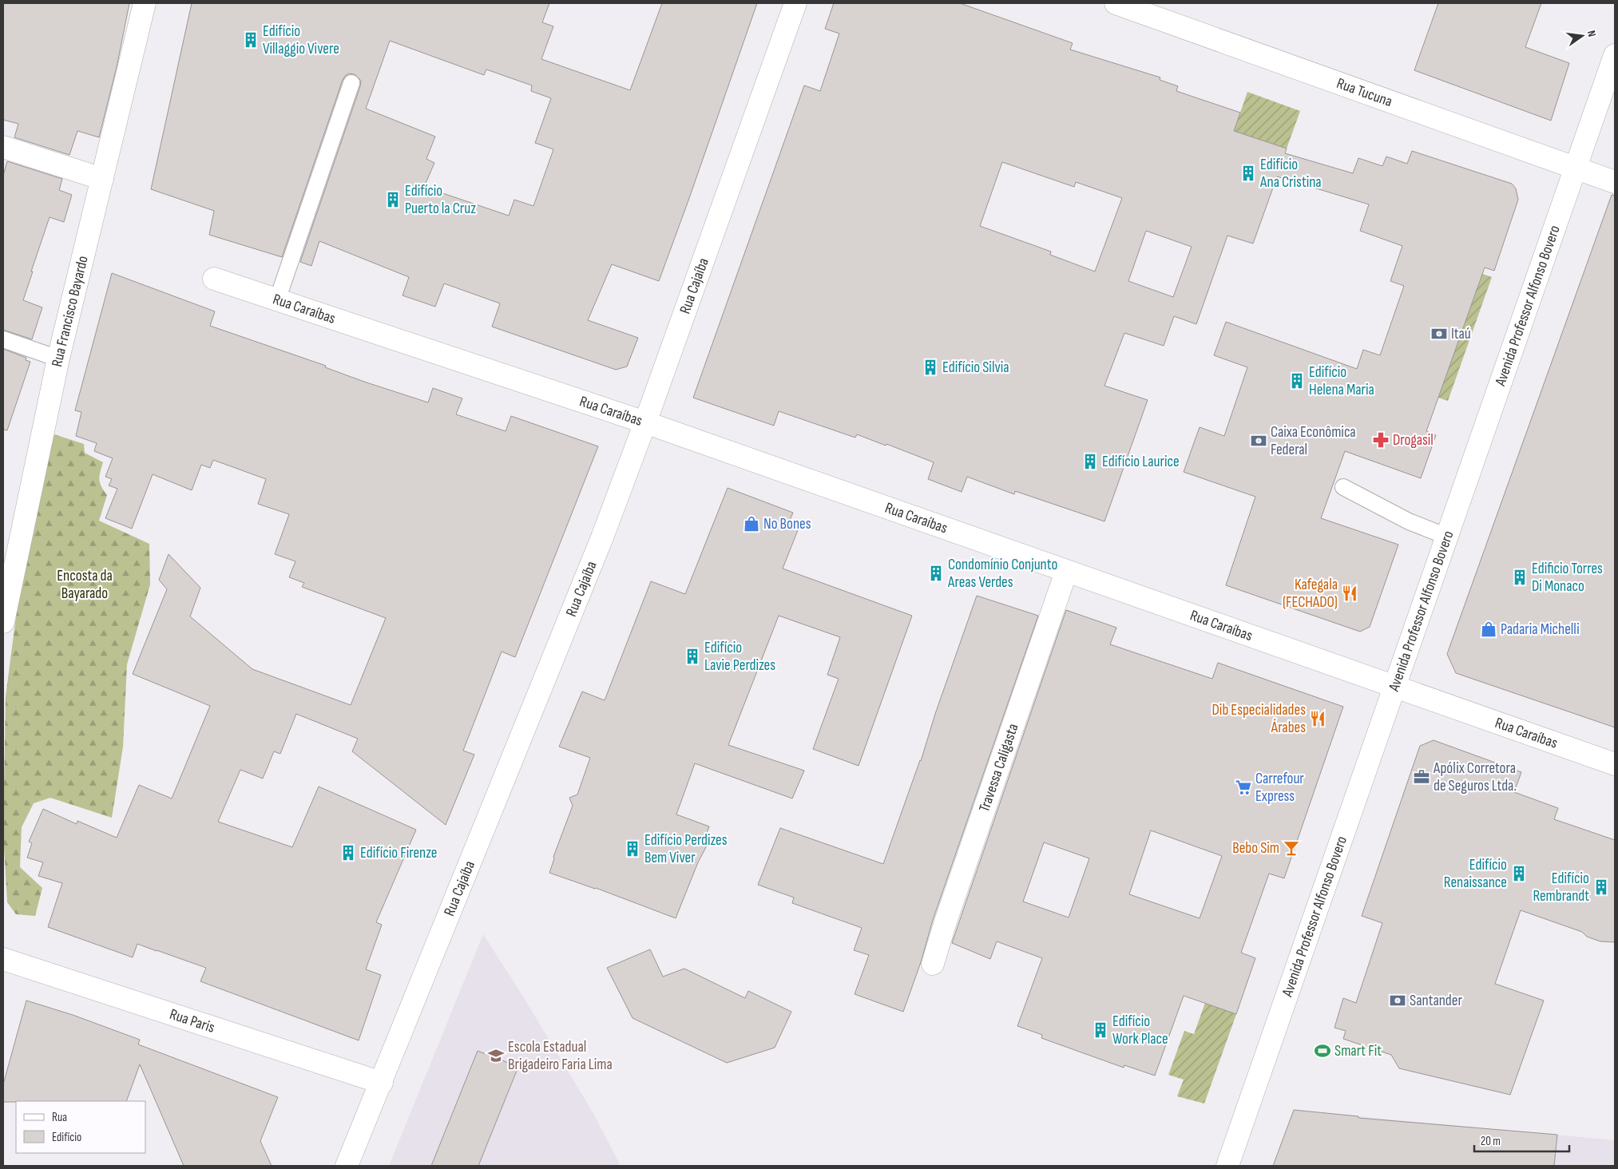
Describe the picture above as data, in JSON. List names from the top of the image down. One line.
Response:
{"streets":{"street":["Rua Tucuna","Rua Cajaíba","Avenida Professor Alfonso Bovero","Rua Caraíbas","Rua Francisco Bayardo","Travessa Caligasta","Rua Paris"]},"crossings":[["Rua Tucuna","Avenida Professor Alfonso Bovero"],["Rua Cajaíba","Rua Caraíbas"],["Rua Cajaíba","Rua Paris"],["Avenida Professor Alfonso Bovero","Rua Caraíbas"],["Rua Caraíbas","Travessa Caligasta"]],"parks":["Encosta da Bayarado"],"places":{"building":["Edifício Villaggio Vivere","Edifício Ana Cristina","Edifício Puerto la Cruz","Edifício Silvia","Edifício Helena Maria","Edifício Laurice","Condomínio Conjunto Areas Verdes","Edificio Torres Di Monaco","Edifício Lavie Perdizes","Edifício Perdizes Bem Viver","Edifício Firenze","Edifício Renaissance","Edifício Rembrandt","Edifício Work Place"],"bank":["Itaú","Caixa Econômica Federal","Santander"],"pharmacy":["Drogasil"],"shop":["No Bones","Padaria Michelli"],"restaurant":["Kafegala (FECHADO)","Dib Especialidades Árabes"],"office":["Apólix Corretora de Seguros Ltda."],"supermarket":["Carrefour Express"],"bar":["Bebo Sim"],"sports":["Smart Fit"],"school or university":["Escola Estadual Brigadeiro Faria Lima"]},"legend":["Rua","Edifício"],"scale_bar":"20 m","north":"right"}
